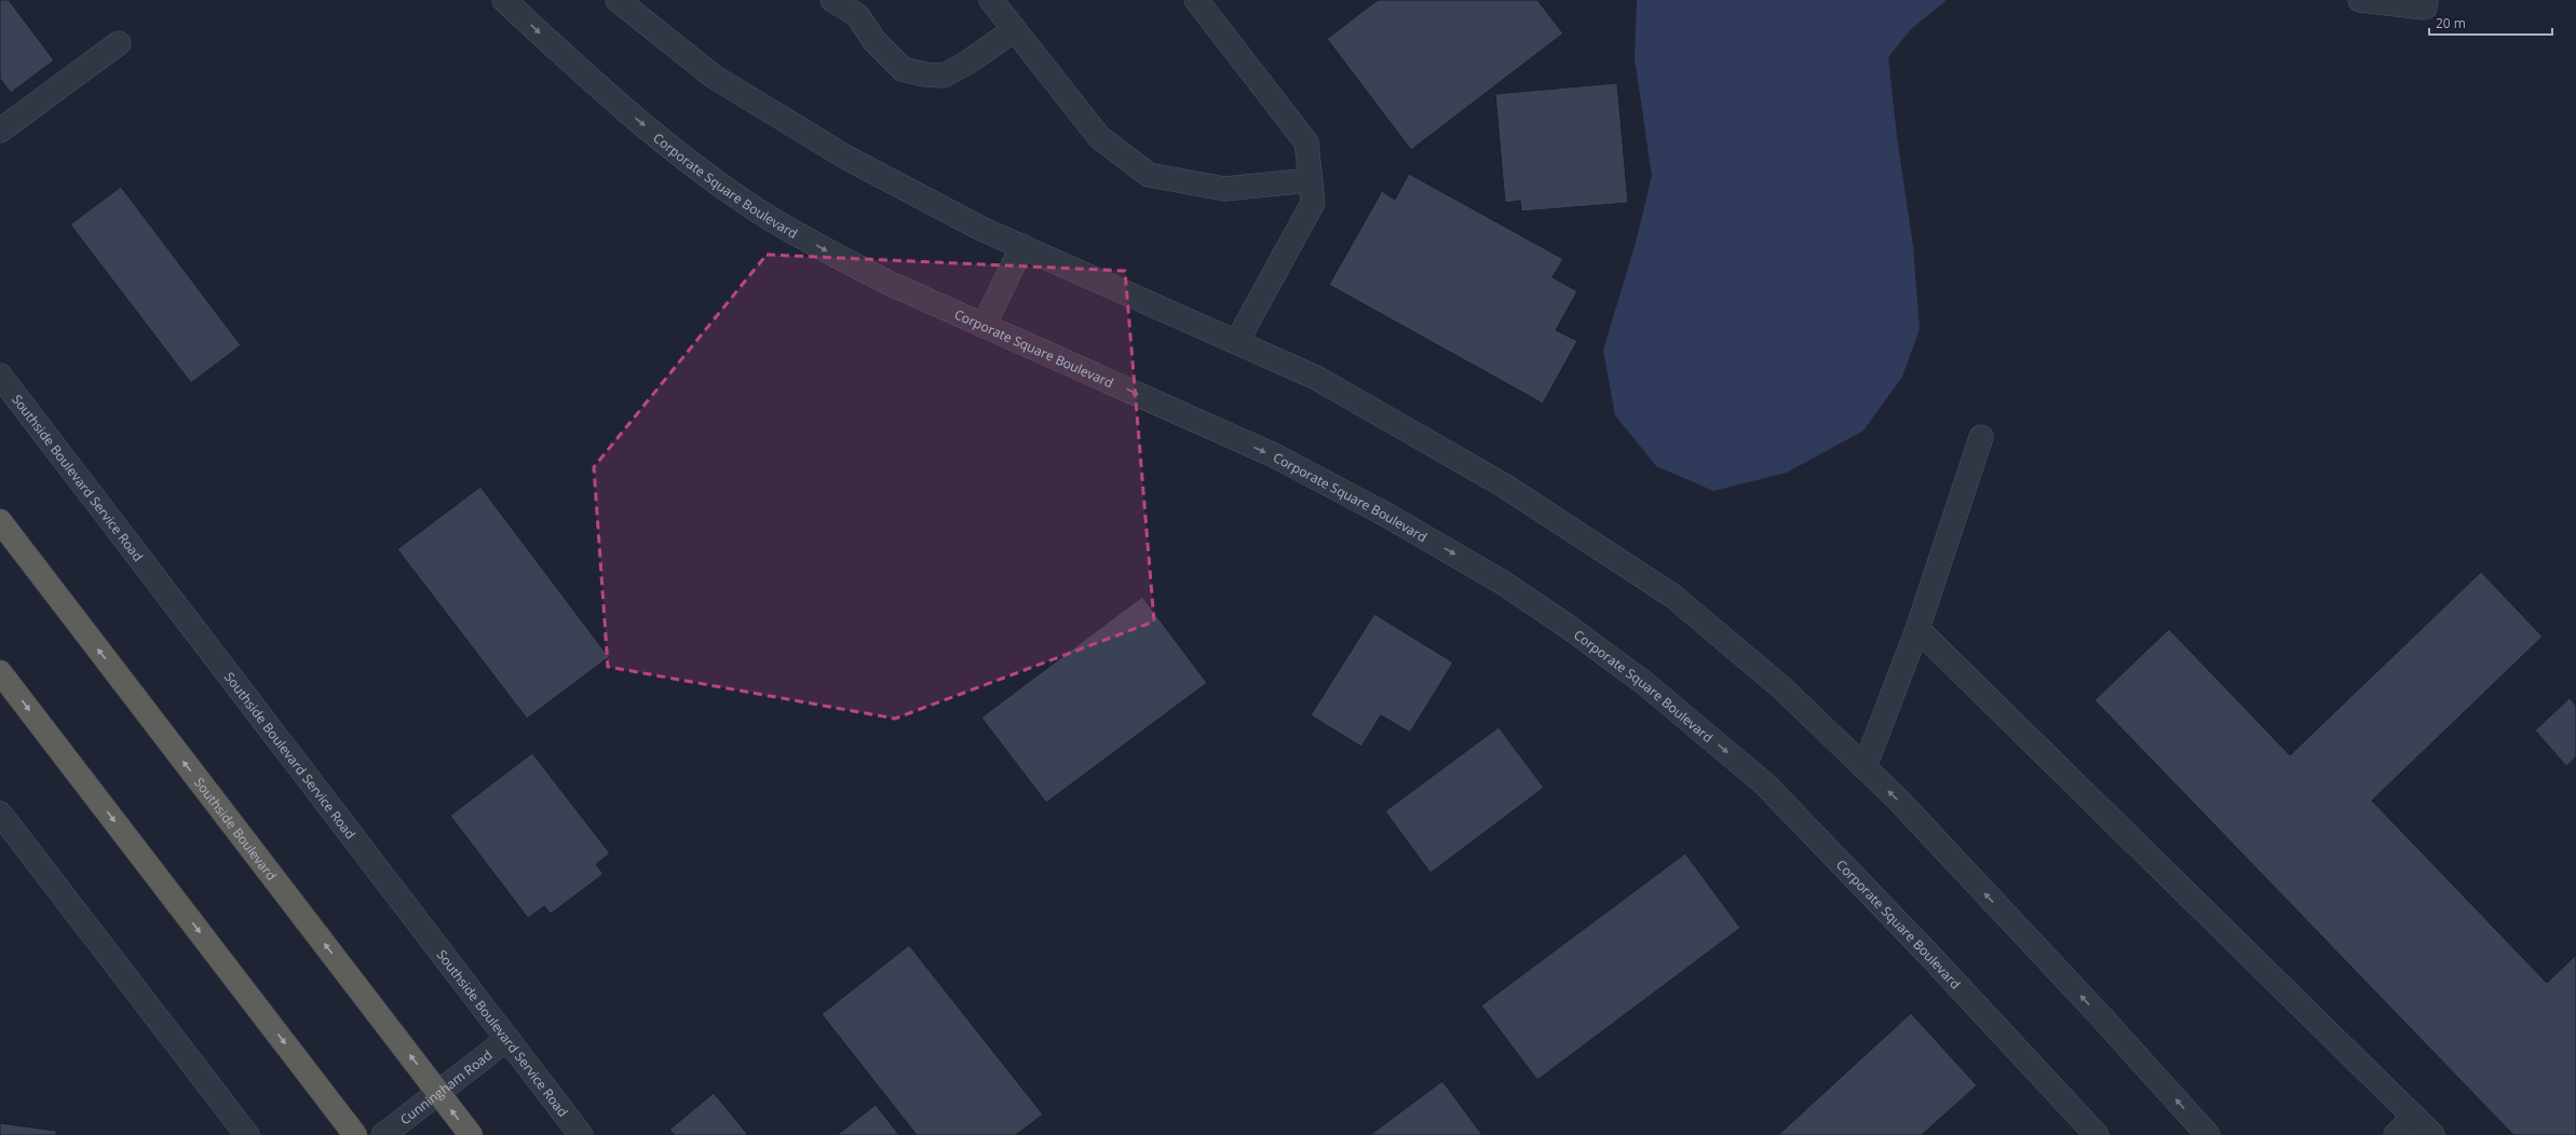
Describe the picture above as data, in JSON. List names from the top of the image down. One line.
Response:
{"streets":{"highway":["Southside Boulevard"],"street":["Corporate Square Boulevard","Southside Boulevard Service Road","Cunningham Road"]},"crossings":[["Southside Boulevard Service Road","Cunningham Road"],["Southside Boulevard","Cunningham Road"]],"scale_bar":"20 m"}
